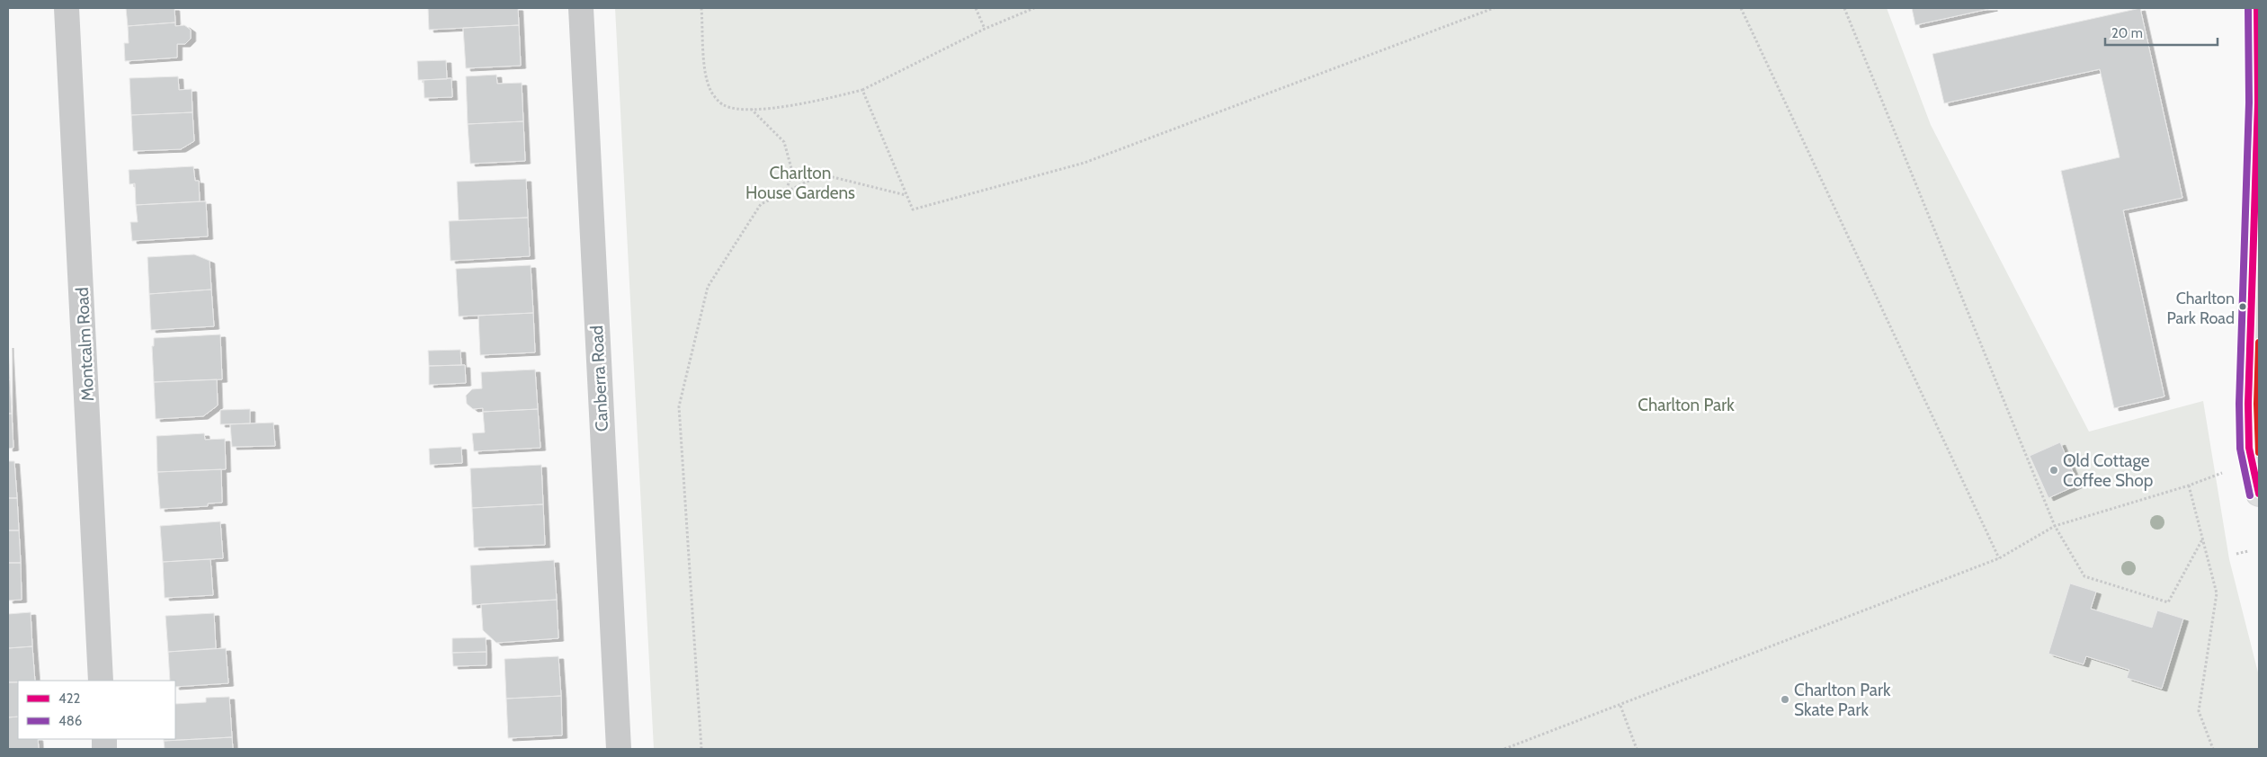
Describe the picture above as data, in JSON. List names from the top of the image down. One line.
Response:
{"streets":{"street":["Montcalm Road","Canberra Road"]},"parks":["Charlton House Gardens","Charlton Park"],"places":["Charlton Park Road","Old Cottage Coffee Shop","Charlton Park Skate Park"],"lines":["transit line 422","transit line 486"],"legend":["422","486"],"scale_bar":"20 m"}
